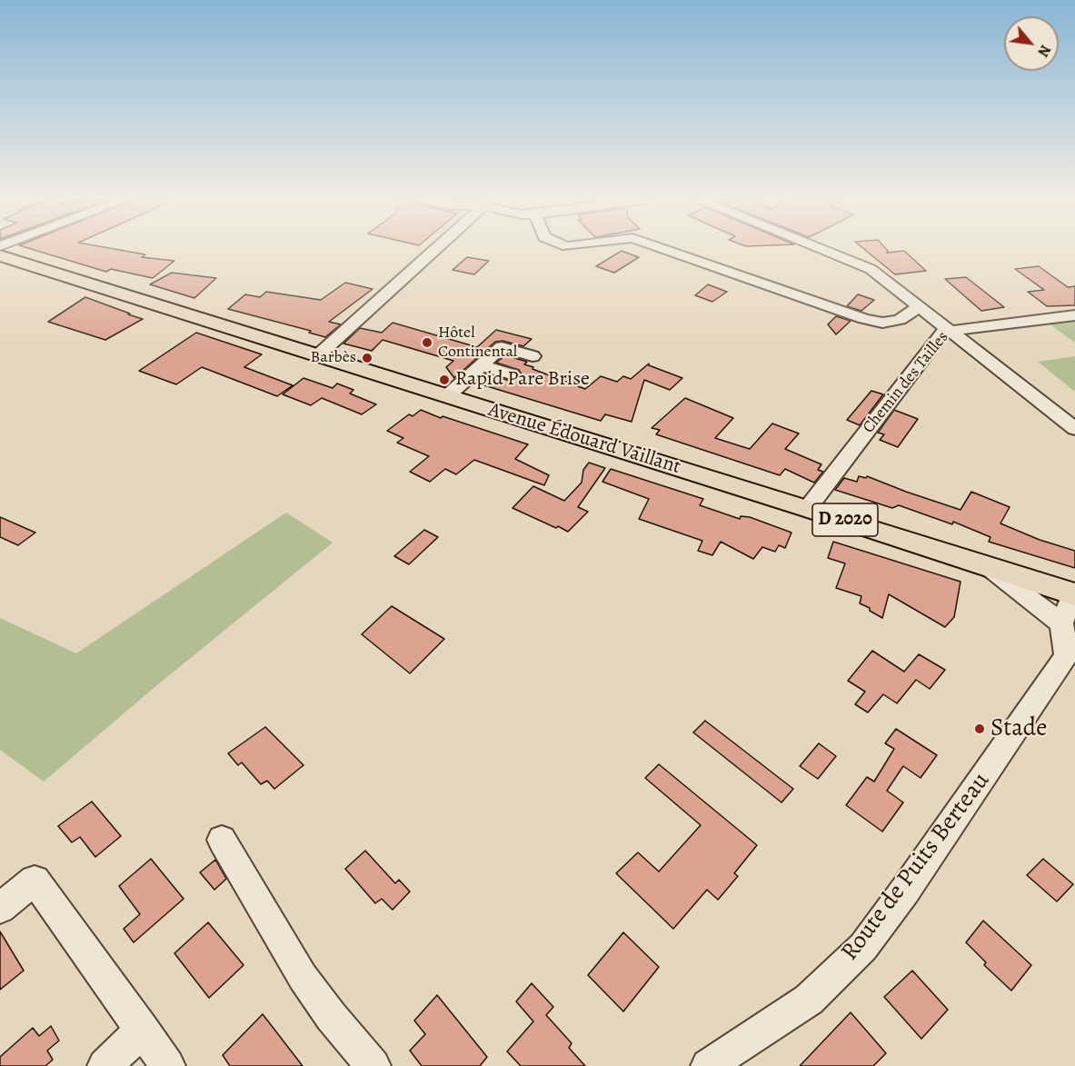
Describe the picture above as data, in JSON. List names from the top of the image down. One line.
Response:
{"streets":{"main road":["Avenue Édouard Vaillant","D 2020"],"street":["Chemin des Tailles","Route de Puits Berteau"]},"crossings":[["Chemin des Tailles","Avenue Édouard Vaillant"]],"places":["Hôtel Continental","Barbès","Rapid Pare Brise","Stade"],"north":"bottom right"}
